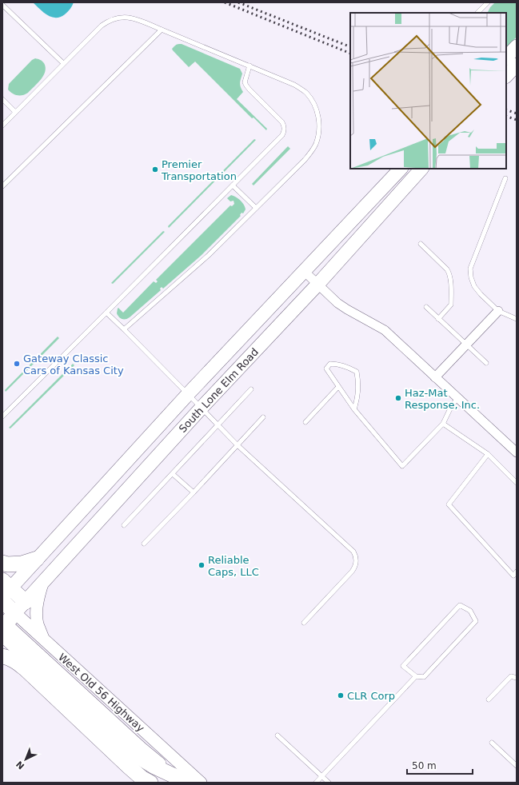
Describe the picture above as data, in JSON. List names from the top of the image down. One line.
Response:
{"streets":{"highway":["West Old 56 Highway"],"main road":["South Lone Elm Road"]},"crossings":[["South Lone Elm Road","West Old 56 Highway"]],"places":["Premier Transportation","Gateway Classic Cars of Kansas City","Haz-Mat Response, Inc.","Reliable Caps, LLC","CLR Corp"],"scale_bar":"50 m","north":"bottom left"}
